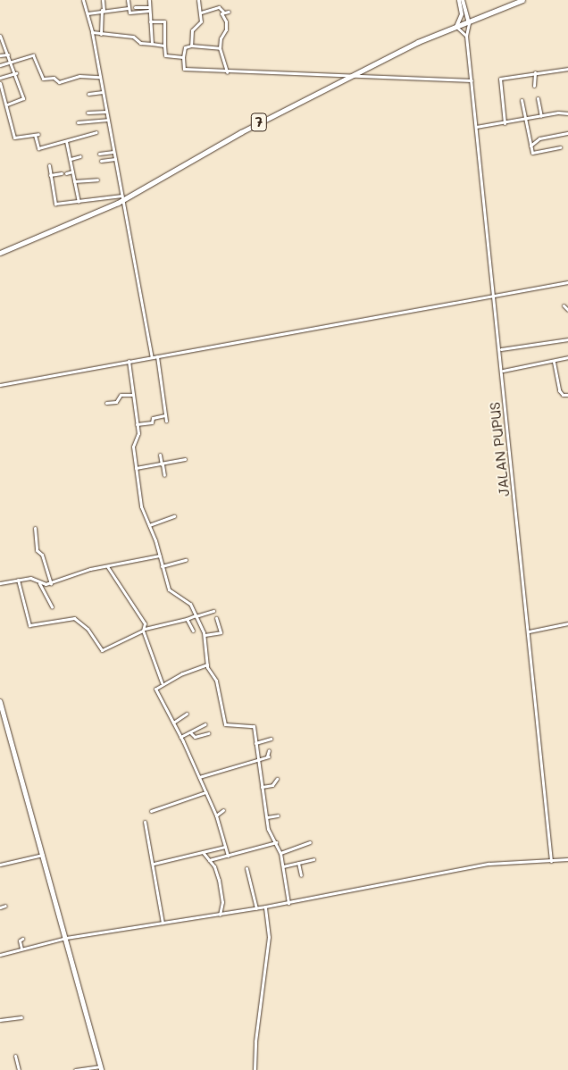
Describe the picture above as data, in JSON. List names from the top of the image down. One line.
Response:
{"streets":{"highway":["7"],"street":["JALAN PUPUS"]},"crossings":[["7","JALAN PUPUS"]]}
